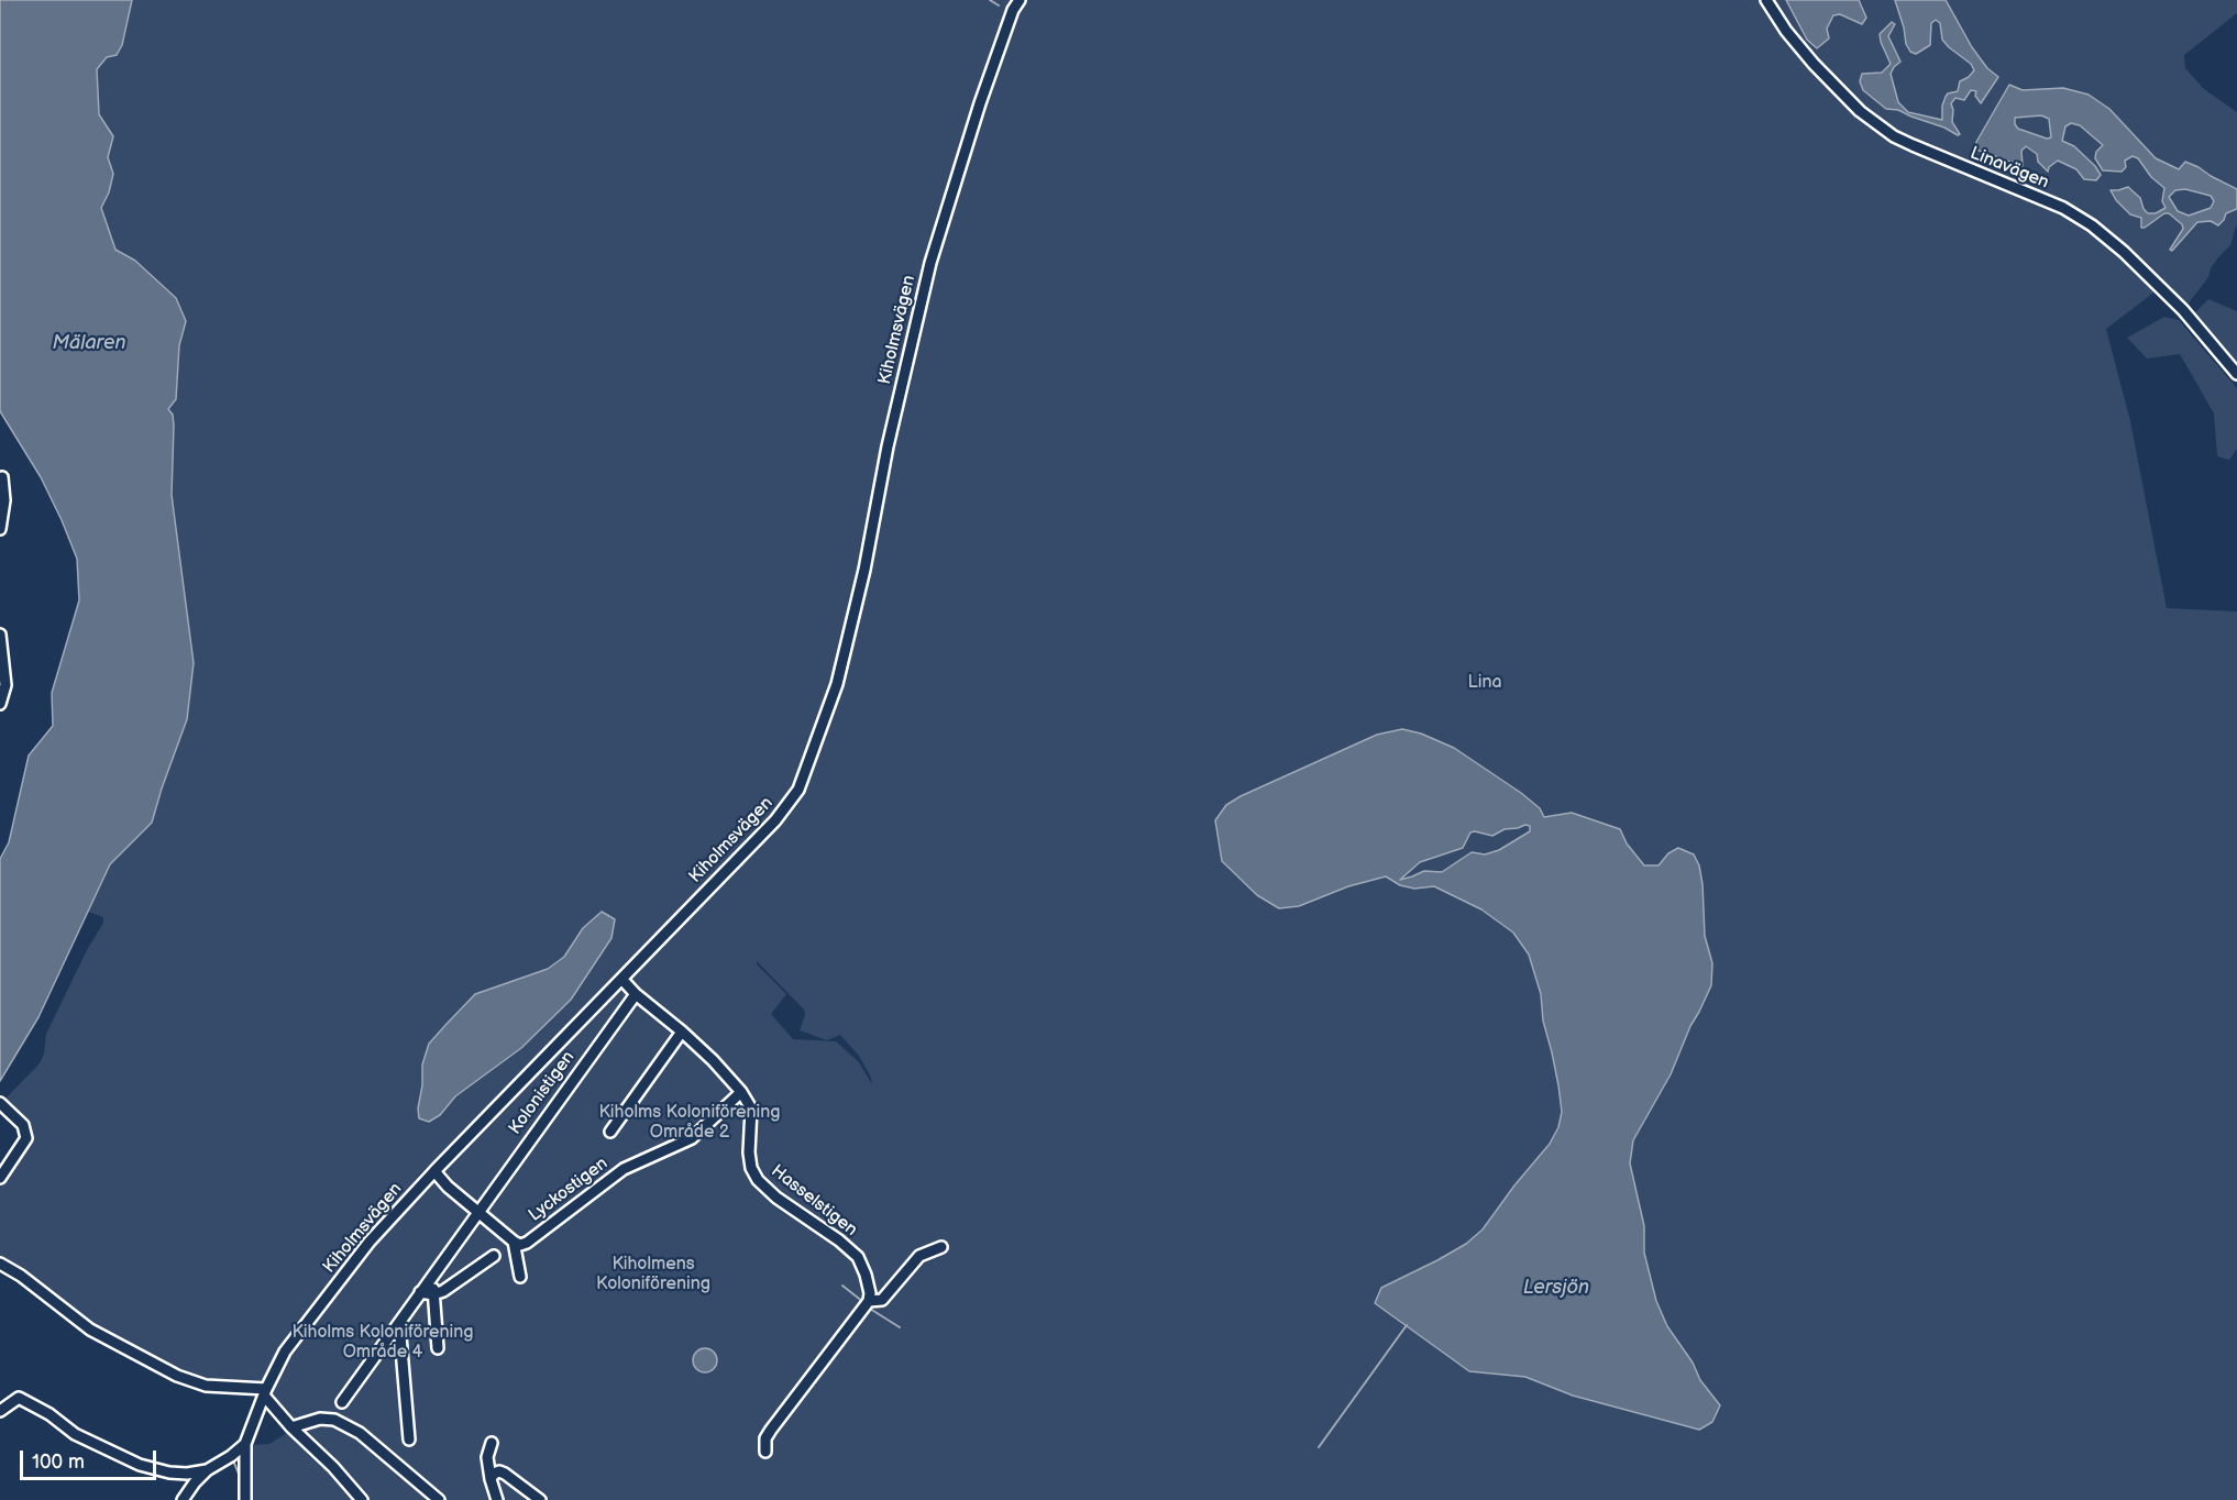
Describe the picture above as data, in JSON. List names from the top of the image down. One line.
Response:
{"streets":{"street":["Linavägen","Kiholmsvägen","Kolonistigen","Lyckostigen","Hasselstigen"]},"crossings":[["Kiholmsvägen","Hasselstigen"],["Kolonistigen","Hasselstigen"],["Lyckostigen","Hasselstigen"]],"water":["Mälaren","Lersjön"],"parks":["Lina","Kiholms Koloniförening Område 2","Kiholmens Koloniförening","Kiholms Koloniförening Område 4"],"scale_bar":"100 m"}
